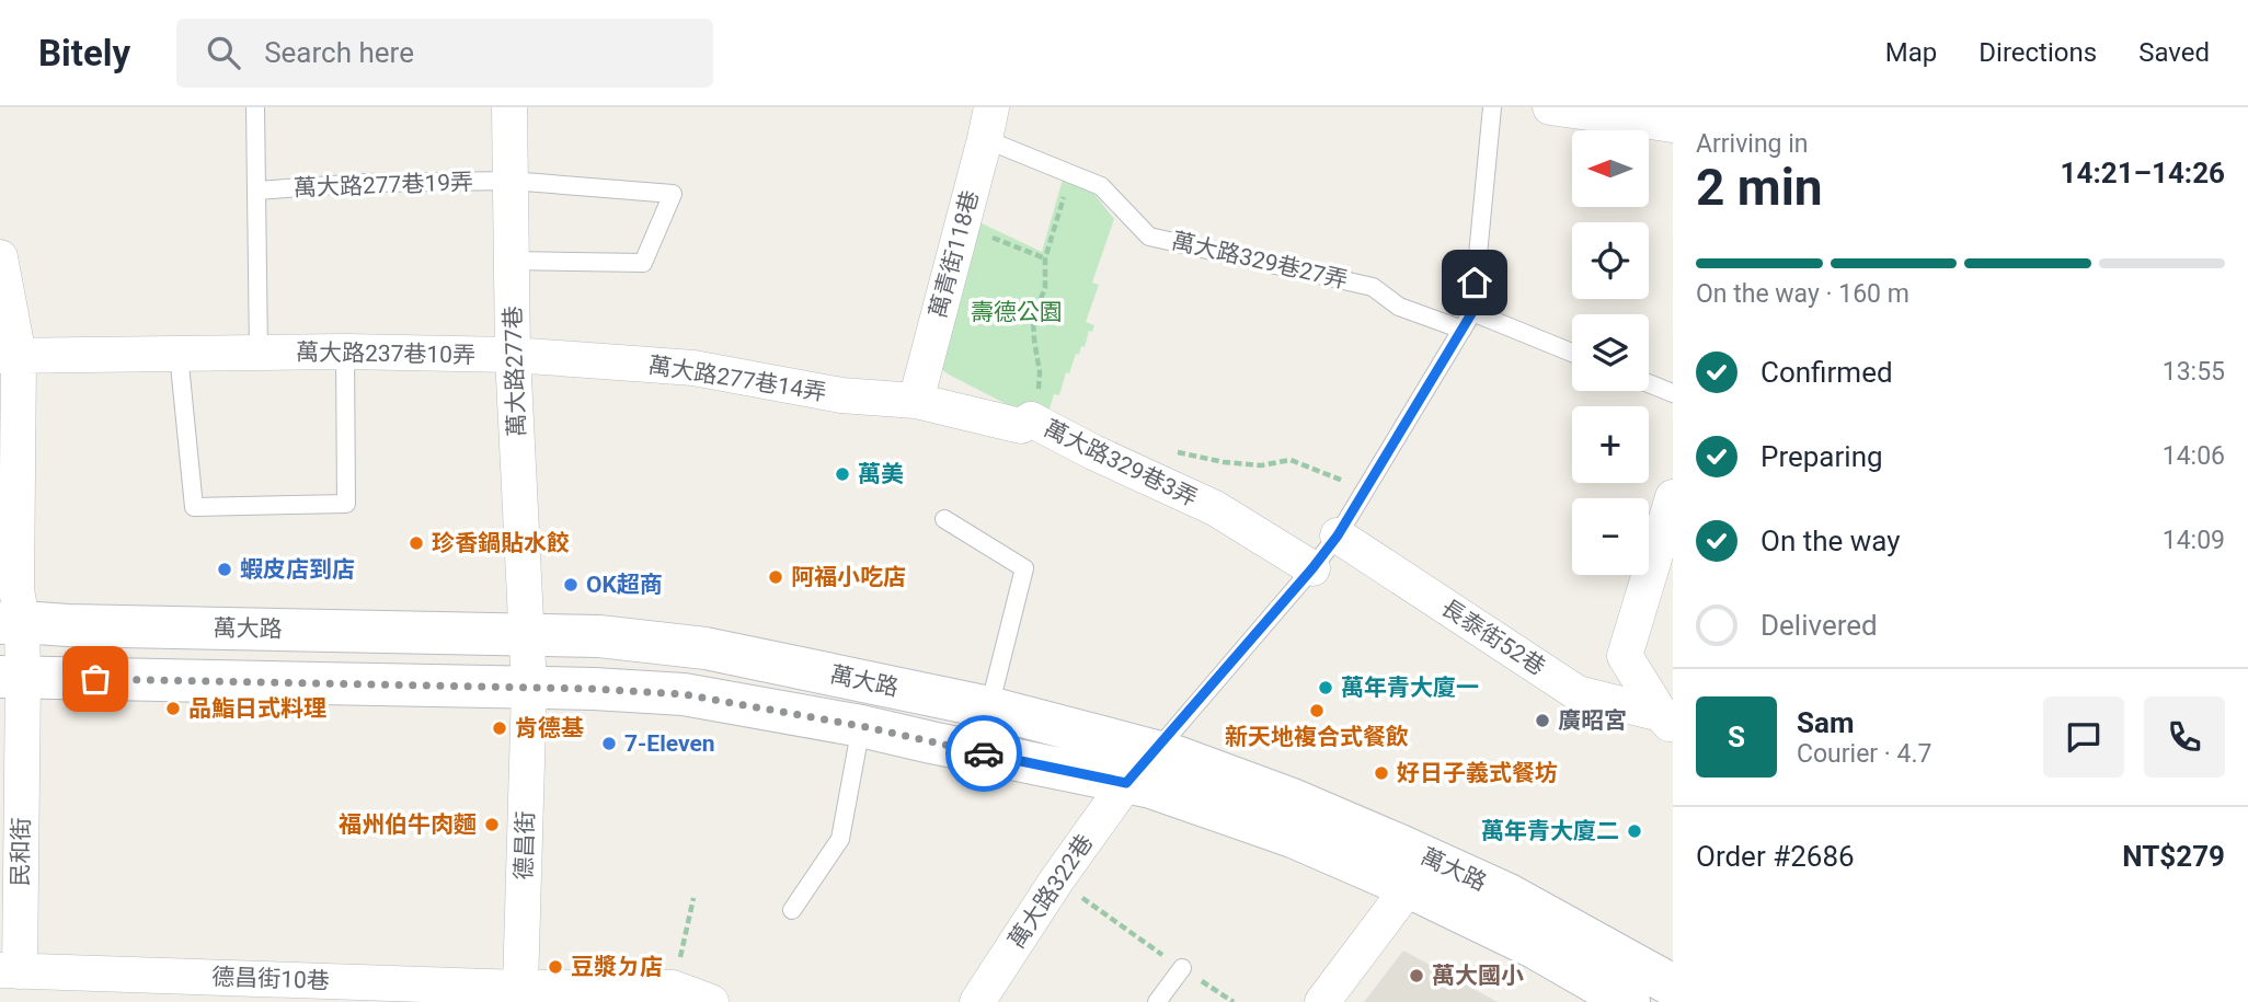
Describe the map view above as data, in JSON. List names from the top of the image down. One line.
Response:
{"streets":{"main road":["萬大路"],"street":["萬青街118巷","萬大路237巷10弄","萬大路277巷","萬大路277巷14弄","萬大路329巷3弄","長泰街52巷","德昌街","民和街","萬大路322巷","德昌街10巷"],"lane":["萬大路277巷19弄","萬大路329巷27弄"]},"crossings":[["萬大路277巷19弄","萬大路277巷"],["萬青街118巷","萬大路329巷27弄"],["萬青街118巷","萬大路277巷14弄"],["萬青街118巷","萬大路329巷3弄"],["萬大路237巷10弄","萬大路277巷"],["萬大路237巷10弄","萬大路277巷14弄"],["萬大路237巷10弄","民和街"],["萬大路277巷","萬大路277巷14弄"],["萬大路277巷","萬大路"],["萬大路277巷","德昌街"],["萬大路277巷14弄","萬大路329巷3弄"],["萬大路","德昌街"],["萬大路","民和街"],["萬大路","萬大路322巷"],["德昌街","德昌街10巷"],["民和街","德昌街10巷"]],"parks":["壽德公園"],"places":["萬美","珍香鍋貼水餃","蝦皮店到店","阿福小吃店","OK超商","萬年青大廈一","品鮨日式料理","新天地複合式餐飲","廣昭宮","肯德基","7-Eleven","好日子義式餐坊","福州伯牛肉麵","萬年青大廈二","豆漿ㄉ店","萬大國小"],"north":"left","page":{"header":"Bitely","search":"Search here","nav":["Map","Directions","Saved"],"heading":["2 min","Arriving in","14:21–14:26"],"panel":["Sam","Courier · 4.7","Order #2686","NT$279"],"map_buttons":["+","−"],"bar":"On the way · 160 m","list":[["Confirmed","13:55"],["Preparing","14:06"],["On the way","14:09"],"Delivered"],"round":"S"}}
